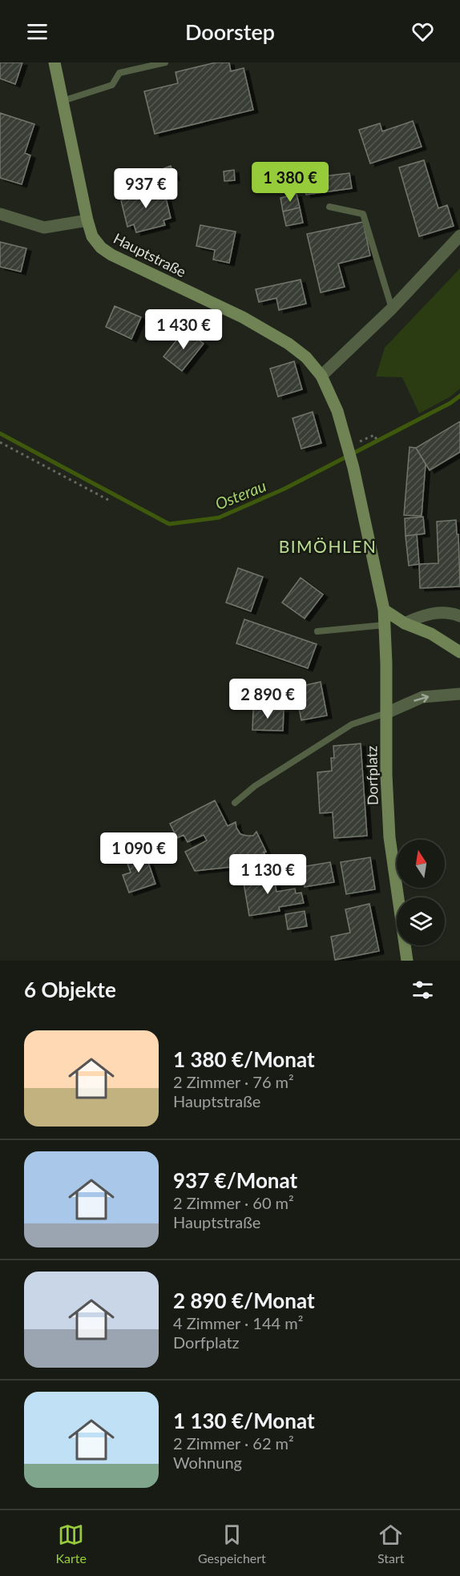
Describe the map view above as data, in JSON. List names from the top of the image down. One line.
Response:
{"streets":{"street":["Hauptstraße","Dorfplatz"]},"crossings":[["Hauptstraße","Dorfplatz"]],"districts":["BIMÖHLEN"],"water":["Osterau"],"north":"top","page":{"header":"Doorstep","price":["1 380 €","937 €","1 430 €","2 890 €","1 090 €","1 130 €"],"heading":"6 Objekte","list":[{"name":"1 380 €/Monat","note":"2 Zimmer · 76 m² · Hauptstraße"},{"name":"937 €/Monat","note":"2 Zimmer · 60 m² · Hauptstraße"},{"name":"2 890 €/Monat","note":"4 Zimmer · 144 m² · Dorfplatz"},{"name":"1 130 €/Monat","note":"2 Zimmer · 62 m² · Wohnung"}],"tabs":["Karte","Gespeichert","Start"]}}
